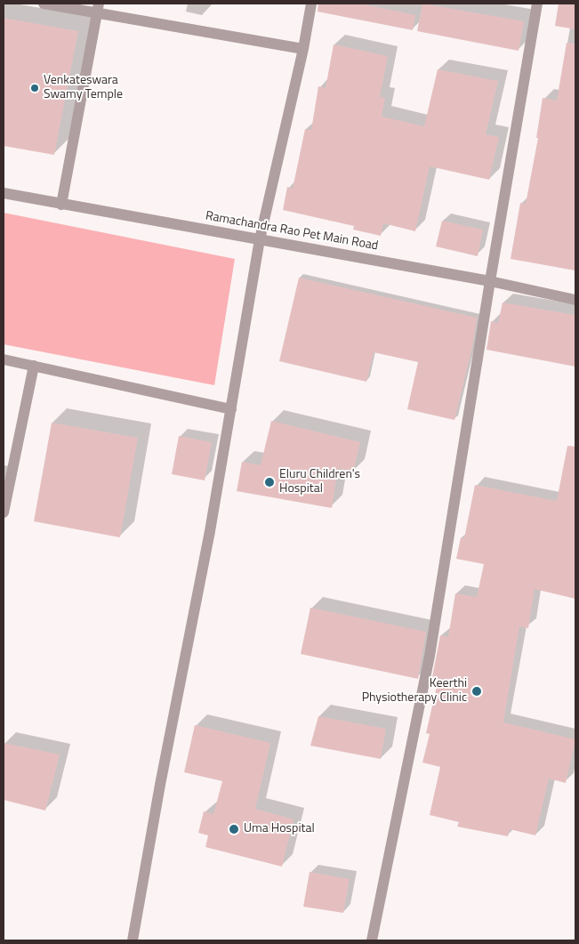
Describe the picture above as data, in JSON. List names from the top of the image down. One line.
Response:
{"streets":{"street":["Ramachandra Rao Pet Main Road"]},"places":["Venkateswara Swamy Temple","Eluru Children's Hospital","Keerthi Physiotherapy Clinic","Uma Hospital"]}
